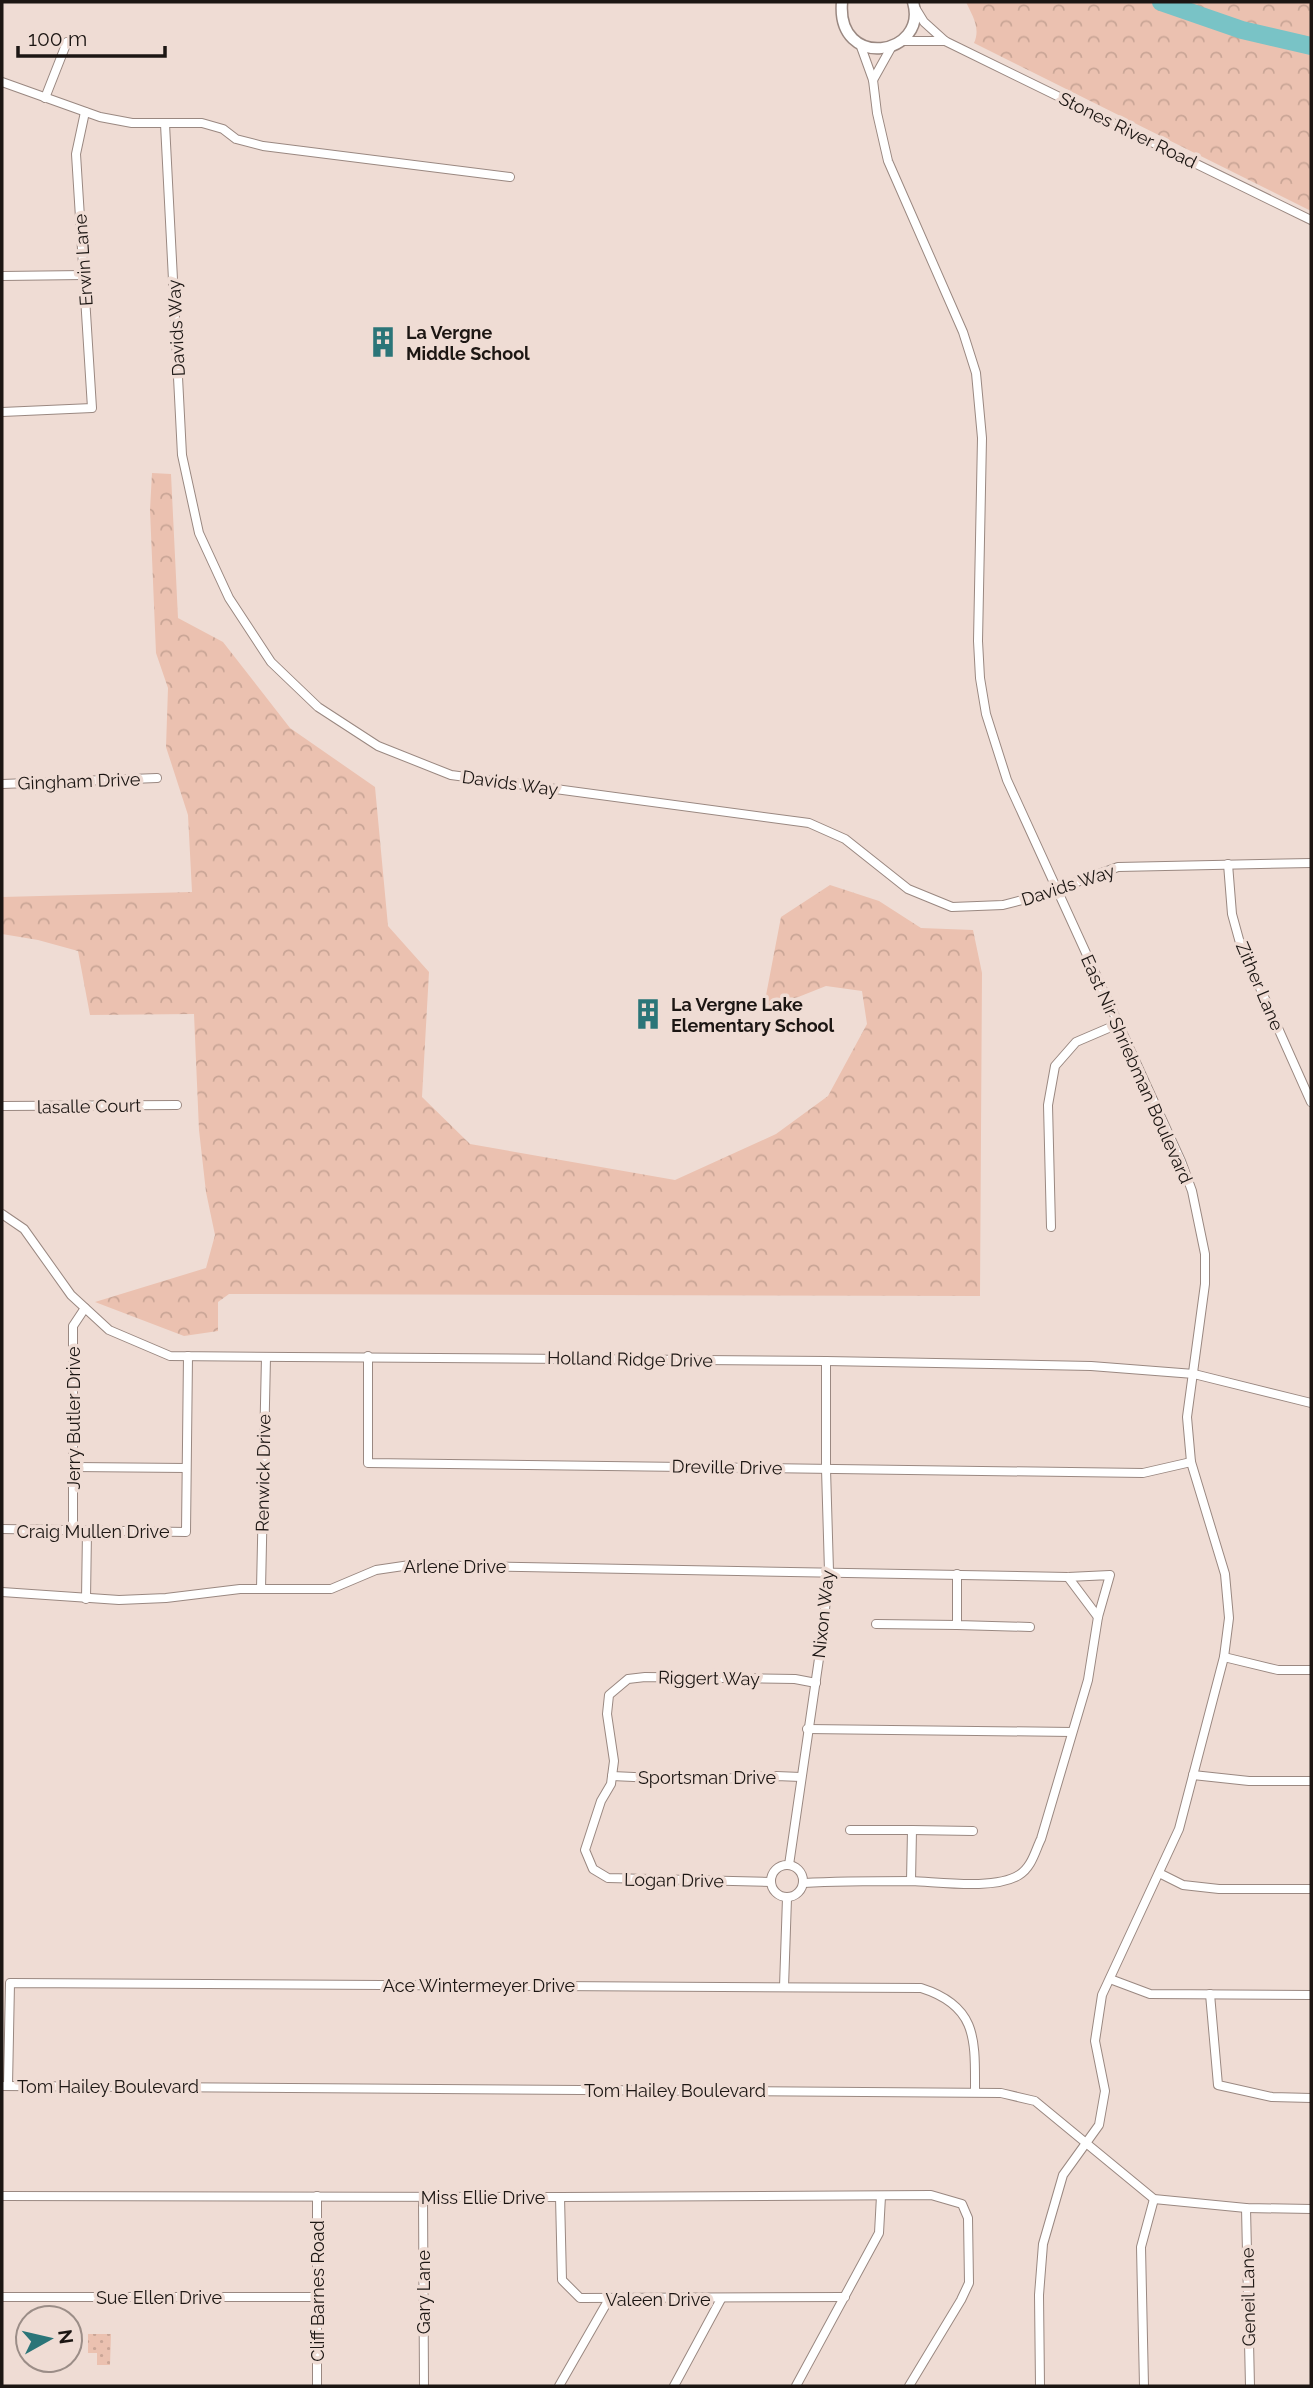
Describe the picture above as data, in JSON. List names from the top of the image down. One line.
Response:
{"streets":{"main road":["Stones River Road"],"street":["Erwin Lane","Davids Way","Gingham Drive","Zither Lane","East Nir Shriebman Boulevard","lasalle Court","Holland Ridge Drive","Jerry Butler Drive","Dreville Drive","Renwick Drive","Craig Mullen Drive","Arlene Drive","Nixon Way","Riggert Way","Sportsman Drive","Logan Drive","Ace Wintermeyer Drive","Tom Hailey Boulevard","Miss Ellie Drive","Cliff Barnes Road","Gary Lane","Sue Ellen Drive","Geneil Lane","Valeen Drive"]},"crossings":[["Stones River Road","East Nir Shriebman Boulevard"],["Davids Way","Zither Lane"],["Davids Way","East Nir Shriebman Boulevard"],["East Nir Shriebman Boulevard","Holland Ridge Drive"],["East Nir Shriebman Boulevard","Dreville Drive"],["East Nir Shriebman Boulevard","Tom Hailey Boulevard"],["Holland Ridge Drive","Jerry Butler Drive"],["Holland Ridge Drive","Dreville Drive"],["Holland Ridge Drive","Renwick Drive"],["Holland Ridge Drive","Nixon Way"],["Jerry Butler Drive","Craig Mullen Drive"],["Dreville Drive","Nixon Way"],["Renwick Drive","Arlene Drive"],["Arlene Drive","Nixon Way"],["Nixon Way","Riggert Way"],["Nixon Way","Sportsman Drive"],["Nixon Way","Logan Drive"],["Riggert Way","Logan Drive"],["Sportsman Drive","Logan Drive"],["Ace Wintermeyer Drive","Tom Hailey Boulevard"],["Miss Ellie Drive","Cliff Barnes Road"],["Miss Ellie Drive","Gary Lane"],["Miss Ellie Drive","Valeen Drive"],["Cliff Barnes Road","Sue Ellen Drive"]],"places":{"building":["La Vergne Middle School","La Vergne Lake Elementary School"]},"scale_bar":"100 m","north":"right"}
